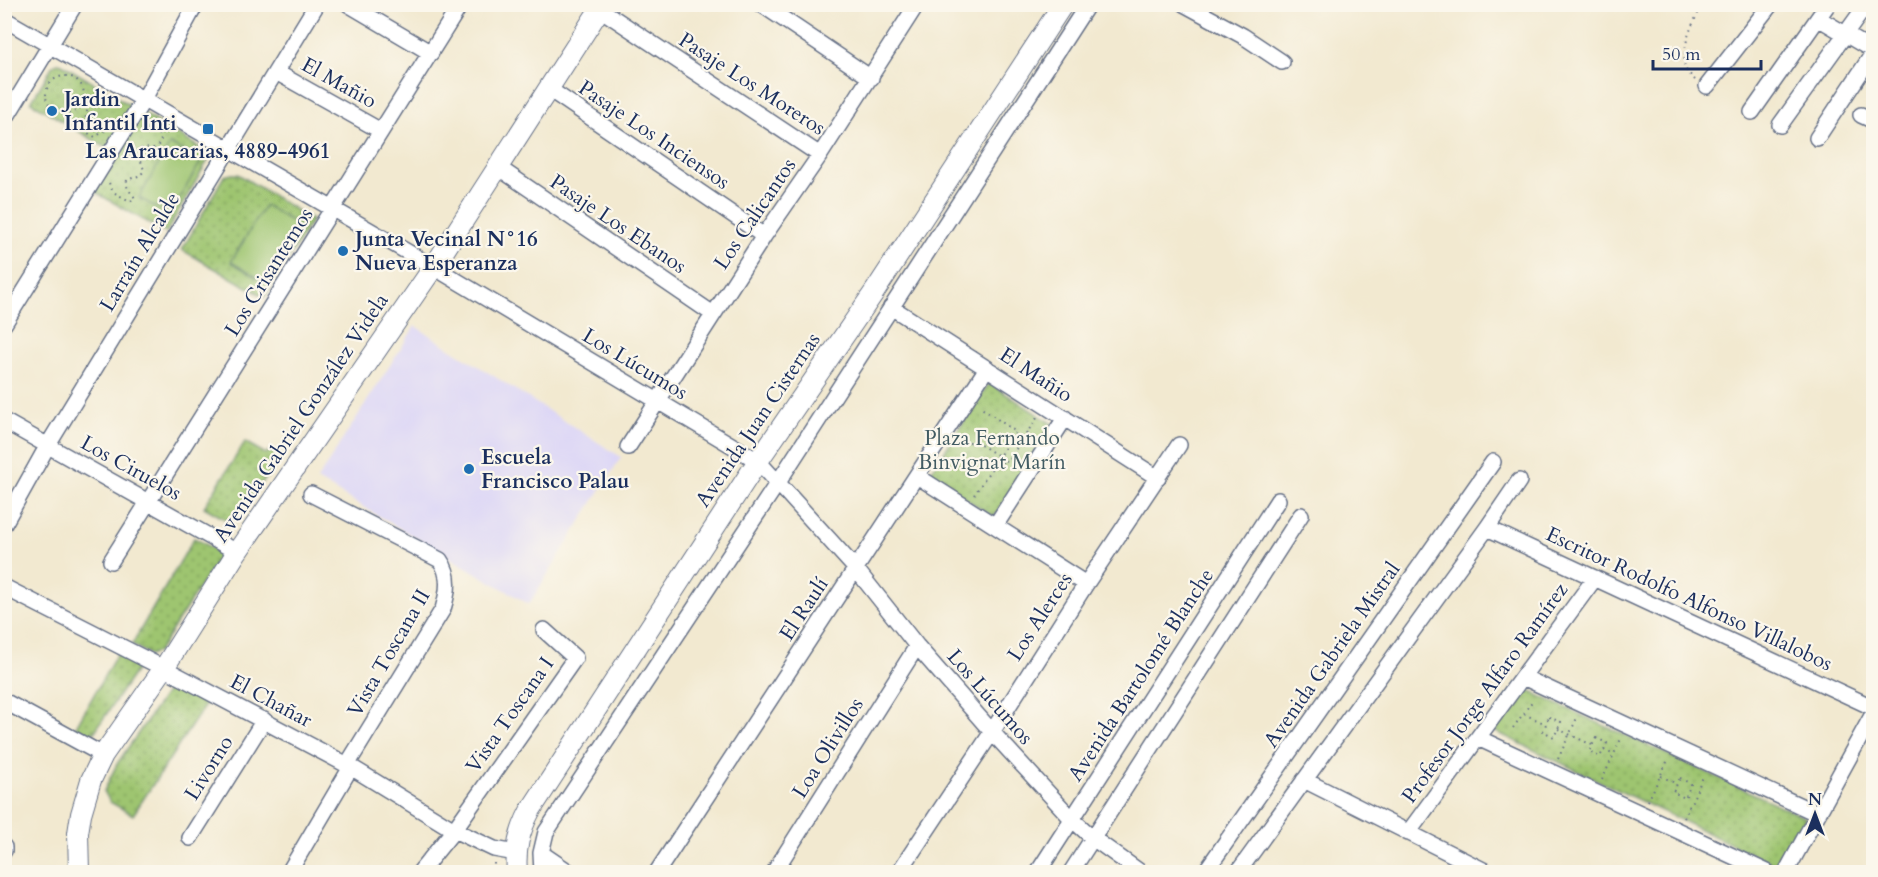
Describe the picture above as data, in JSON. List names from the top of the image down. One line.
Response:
{"streets":{"main road":["Avenida Gabriel González Videla","Avenida Juan Cisternas"],"street":["El Mañio","Pasaje Los Moreros","Pasaje Los Inciensos","Los Calicantos","Pasaje Los Ebanos","Larraín Alcalde","Los Crisantemos","Los Lúcumos","Los Ciruelos","Escritor Rodolfo Alfonso Villalobos","El Raulí","Los Alerces","Vista Toscana II","Avenida Gabriela Mistral","Avenida Bartolomé Blanche","Profesor Jorge Alfaro Ramírez","El Chañar","Vista Toscana I","Loa Olivillos","Livorno"]},"crossings":[["El Mañio","Larraín Alcalde"],["El Mañio","Los Crisantemos"],["El Mañio","El Raulí"],["El Mañio","Los Alerces"],["Pasaje Los Moreros","Los Calicantos"],["Pasaje Los Moreros","Avenida Gabriel González Videla"],["Pasaje Los Inciensos","Los Calicantos"],["Pasaje Los Inciensos","Avenida Gabriel González Videla"],["Los Calicantos","Pasaje Los Ebanos"],["Los Calicantos","Los Lúcumos"],["Pasaje Los Ebanos","Avenida Gabriel González Videla"],["Larraín Alcalde","Los Lúcumos"],["Larraín Alcalde","Los Ciruelos"],["Los Crisantemos","Los Lúcumos"],["Los Crisantemos","Los Ciruelos"],["Los Lúcumos","Avenida Gabriel González Videla"],["Los Lúcumos","Avenida Juan Cisternas"],["Los Lúcumos","El Raulí"],["Los Lúcumos","Los Alerces"],["Los Lúcumos","Avenida Bartolomé Blanche"],["Los Lúcumos","Loa Olivillos"],["Avenida Gabriel González Videla","Los Ciruelos"],["Avenida Gabriel González Videla","El Chañar"],["Avenida Juan Cisternas","El Chañar"],["Escritor Rodolfo Alfonso Villalobos","Profesor Jorge Alfaro Ramírez"],["Vista Toscana II","El Chañar"],["El Chañar","Vista Toscana I"],["El Chañar","Livorno"]],"parks":["Plaza Fernando Binvignat Marín"],"places":{"other":["Jardin Infantil Inti","Junta Vecinal N°16 Nueva Esperanza","Escuela Francisco Palau"],"transit":["Las Araucarias, 4889-4961"]},"scale_bar":"50 m","north":"top"}
